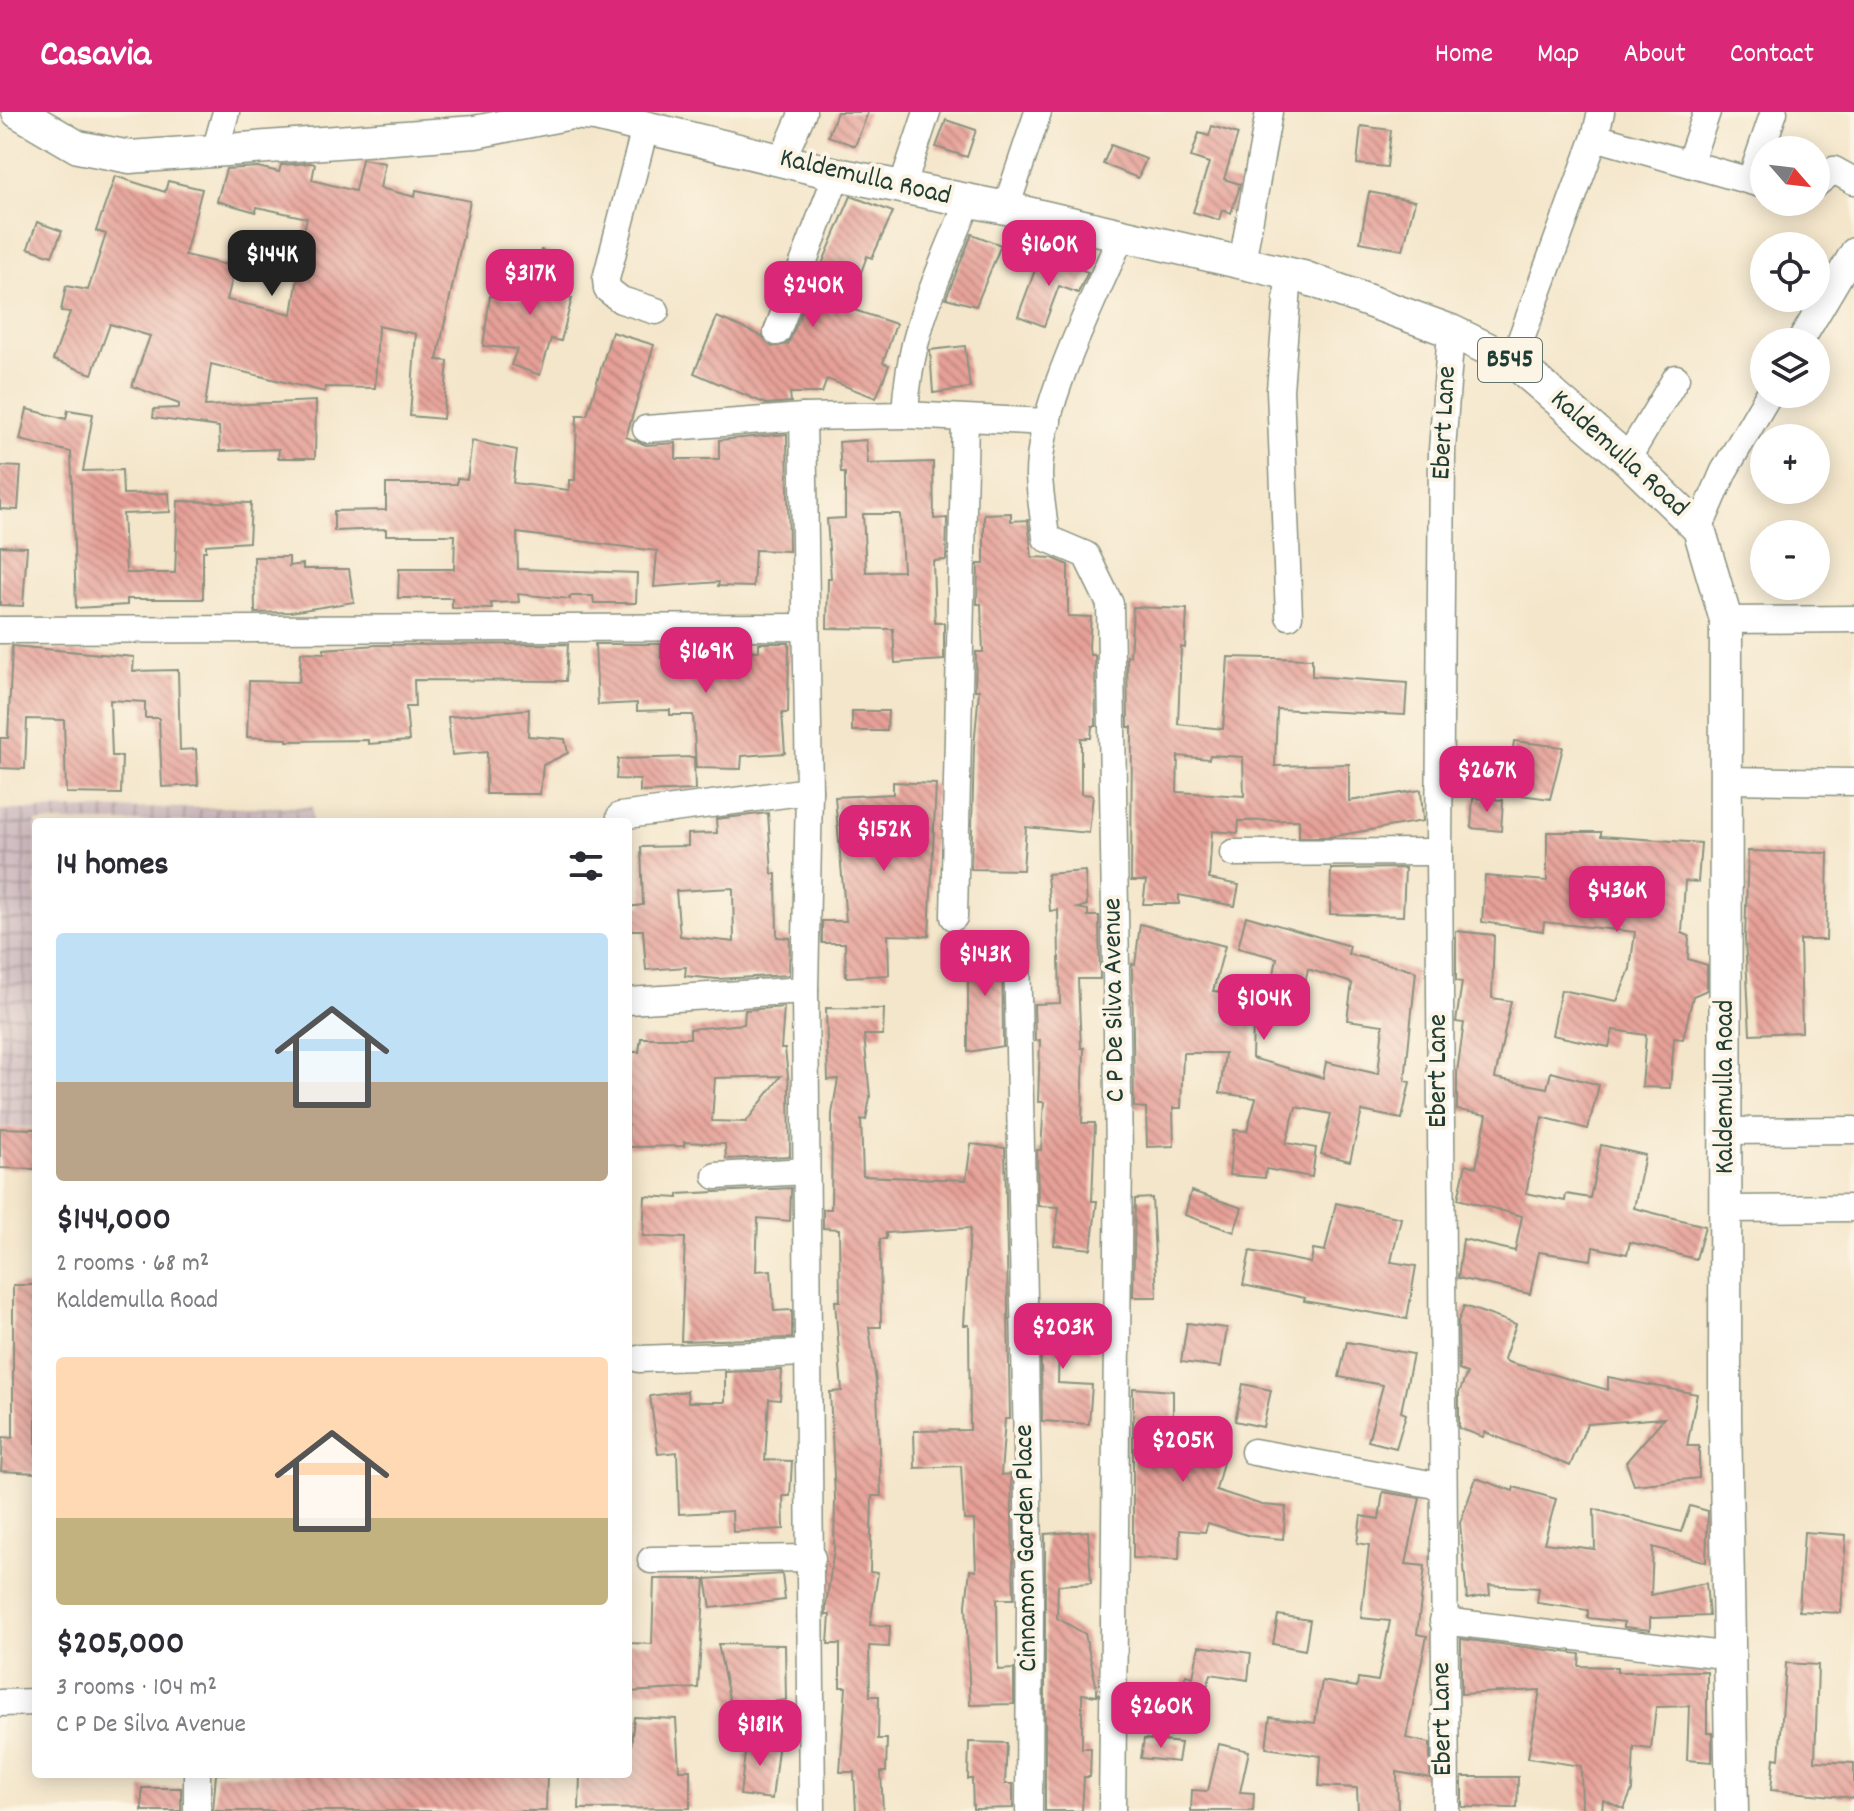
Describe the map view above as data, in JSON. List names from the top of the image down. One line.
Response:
{"streets":{"main road":["Kaldemulla Road","B545"],"street":["Ebert Lane","C P De Silva Avenue","Cinnamon Garden Place"]},"crossings":[["Kaldemulla Road","Ebert Lane"],["Kaldemulla Road","C P De Silva Avenue"]],"north":"bottom right","page":{"header":"Casavia","nav":["Home","Map","About","Contact"],"map_buttons":["+","−"],"price":["$160K","$144K","$317K","$240K","$169K","$267K","$152K","$436K","$143K","$104K","$203K","$205K","$260K","$181K"],"heading":"14 homes","list":[{"name":"$144,000","note":"2 rooms · 68 m² · Kaldemulla Road"},{"name":"$205,000","note":"3 rooms · 104 m² · C P De Silva Avenue"}]}}
